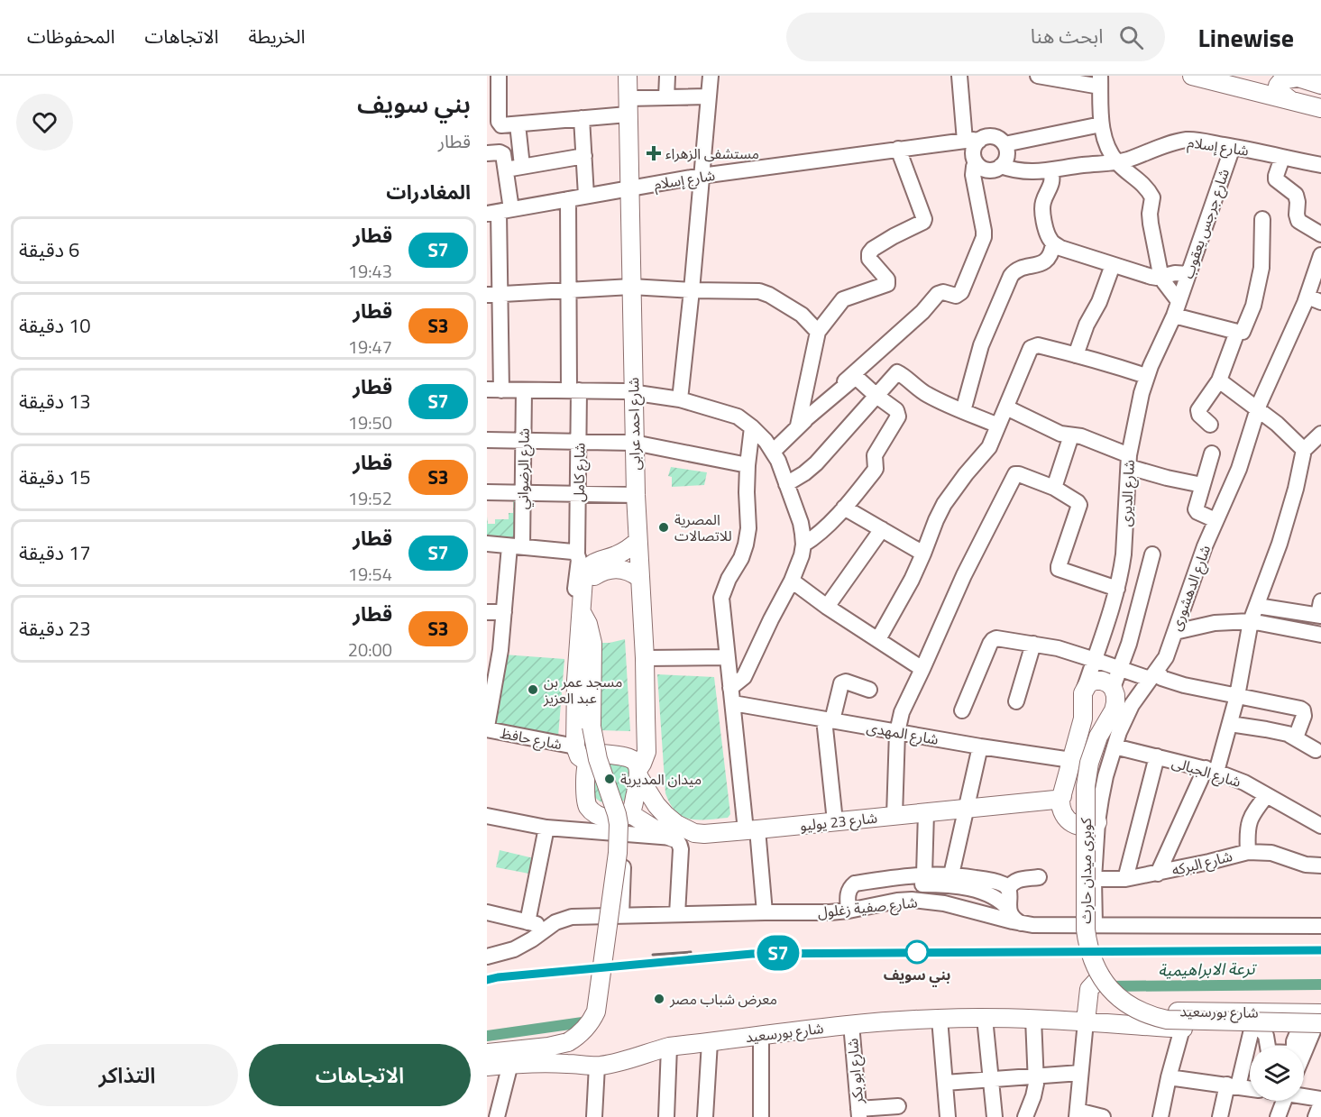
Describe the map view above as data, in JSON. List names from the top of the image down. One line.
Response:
{"streets":{"main road":["شارع احمد عرابى","شارع الديرى","شارع 23 يوليو","كوبرى ميدان حارث","شارع بورسعيد"],"street":["شارع إسلام","شارع جرجس يعقوب","شارع الرضواني","شارع كامل","شارع الدهشورى","شارع المهدى","شارع حافظ","شارع الجبالى","شارع البركه","شارع صفية زغلول","شارع ابو بكر"]},"crossings":[["شارع إسلام","شارع جرجس يعقوب"],["شارع إسلام","شارع احمد عرابى"],["شارع إسلام","شارع كامل"],["شارع جرجس يعقوب","شارع الديرى"],["شارع احمد عرابى","شارع 23 يوليو"],["شارع الرضواني","شارع حافظ"],["شارع الديرى","شارع المهدى"],["شارع الديرى","شارع 23 يوليو"],["شارع الدهشورى","شارع الجبالى"],["شارع الدهشورى","كوبرى ميدان حارث"],["كوبرى ميدان حارث","شارع بورسعيد"],["شارع بورسعيد","شارع ابو بكر"]],"water":["ترعة الابراهيمية"],"places":{"health":["مستشفى الزهراء"],"other":["المصرية للاتصالات","مسجد عمر بن عبد العزيز","ميدان المديرية","بني سويف","معرض شباب مصر"]},"page":{"header":"Linewise","search":"ابحث هنا","nav":["الخريطة","الاتجاهات","المحفوظات"],"on_map":"S7","heading":[["بني سويف","قطار"],"المغادرات"],"list":[{"mark":"S7","name":"قطار","note":"19:43","value":"6 دقيقة"},{"mark":"S3","name":"قطار","note":"19:47","value":"10 دقيقة"},{"mark":"S7","name":"قطار","note":"19:50","value":"13 دقيقة"},{"mark":"S3","name":"قطار","note":"19:52","value":"15 دقيقة"},{"mark":"S7","name":"قطار","note":"19:54","value":"17 دقيقة"},{"mark":"S3","name":"قطار","note":"20:00","value":"23 دقيقة"}],"buttons":["الاتجاهات","التذاكر"]}}
